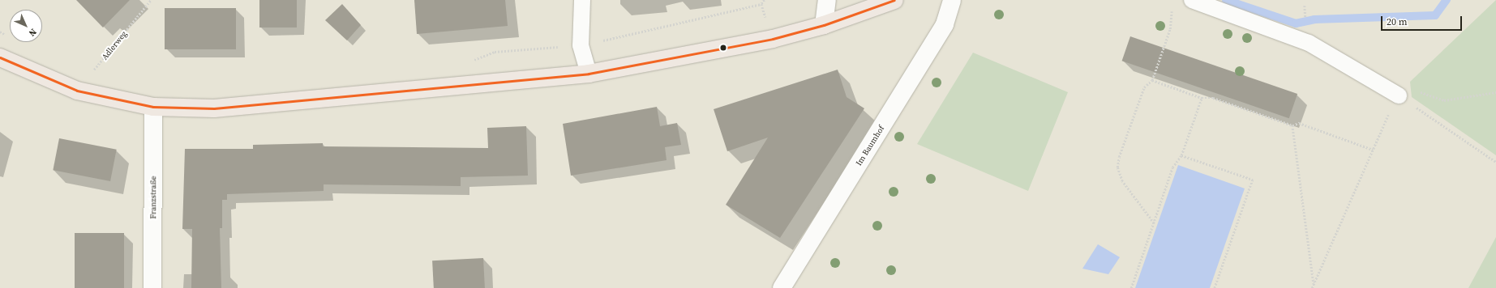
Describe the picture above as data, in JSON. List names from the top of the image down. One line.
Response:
{"streets":{"street":["Im Baumhof","Franzstraße"],"path":["Adlerweg"]},"scale_bar":"20 m","north":"bottom right"}
